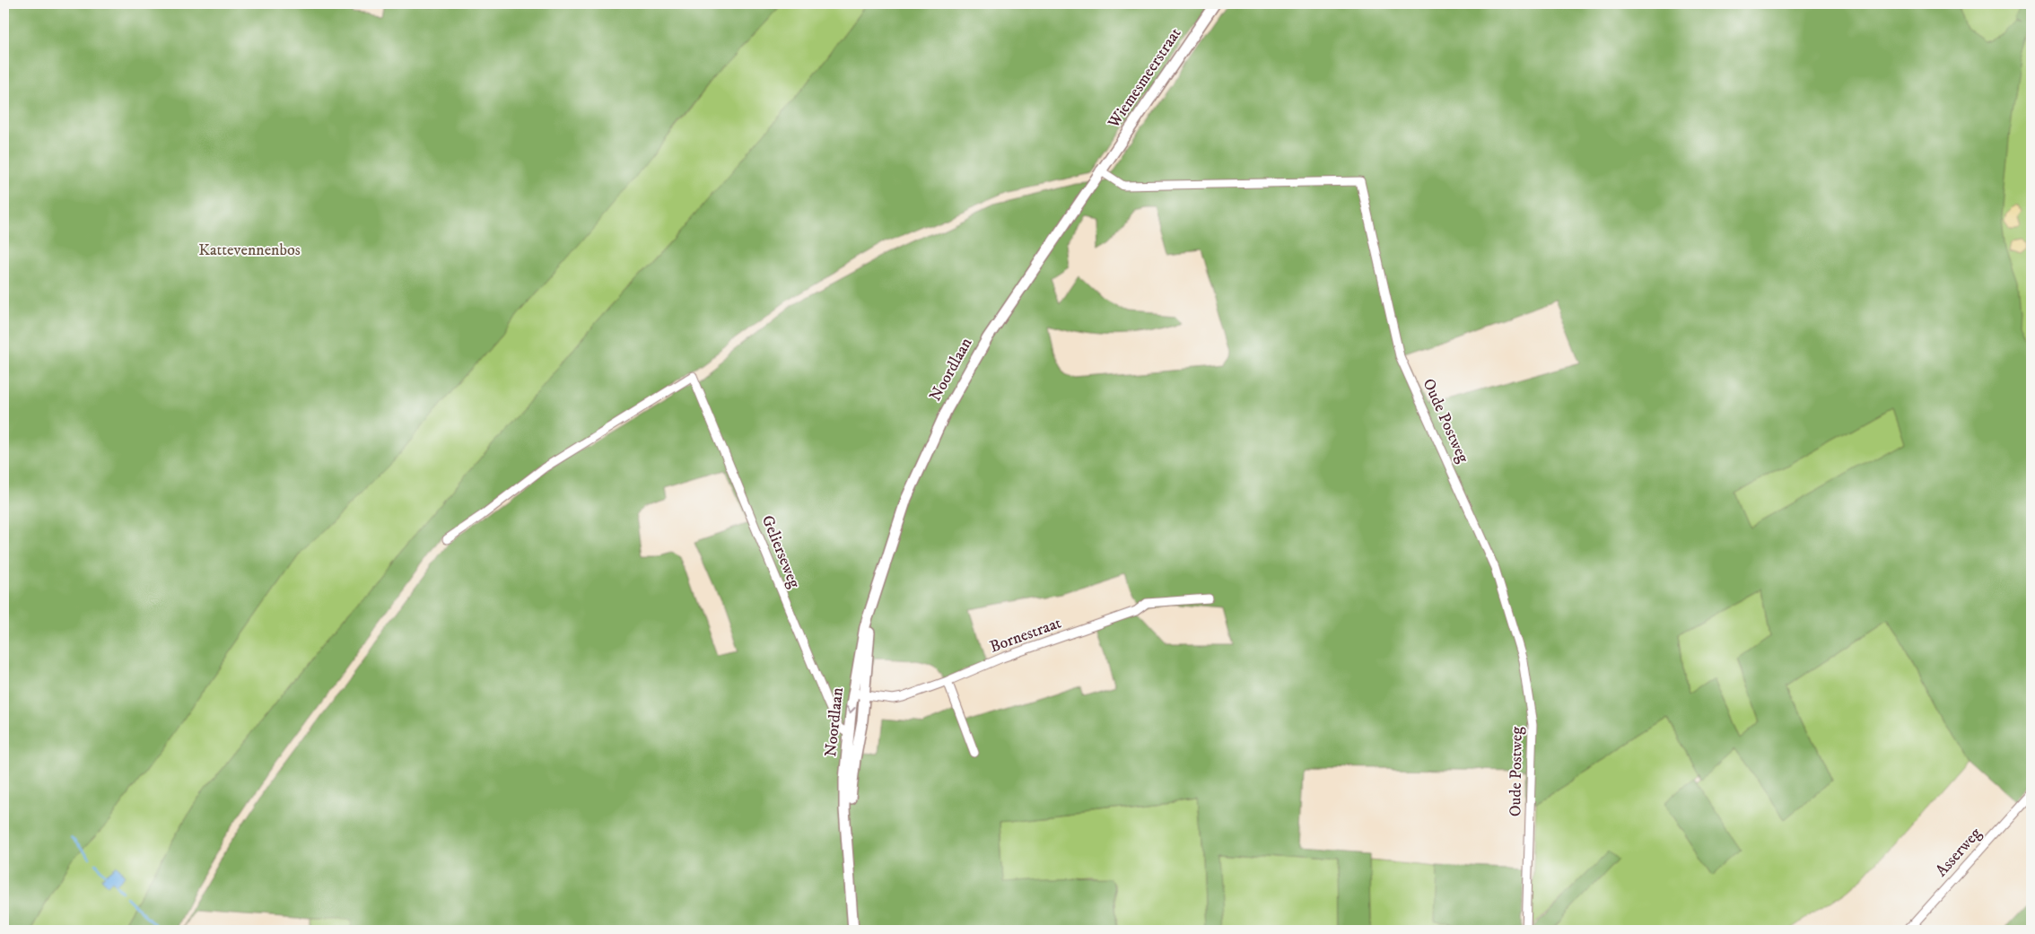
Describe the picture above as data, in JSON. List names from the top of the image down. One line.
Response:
{"streets":{"main road":["Wiemesmeerstraat","Noordlaan"],"street":["Oude Postweg","Gelierseweg","Bornestraat","Asserweg"]},"crossings":[["Wiemesmeerstraat","Noordlaan"],["Wiemesmeerstraat","Oude Postweg"],["Noordlaan","Oude Postweg"],["Noordlaan","Gelierseweg"],["Noordlaan","Bornestraat"]],"parks":["Kattevennenbos"]}
